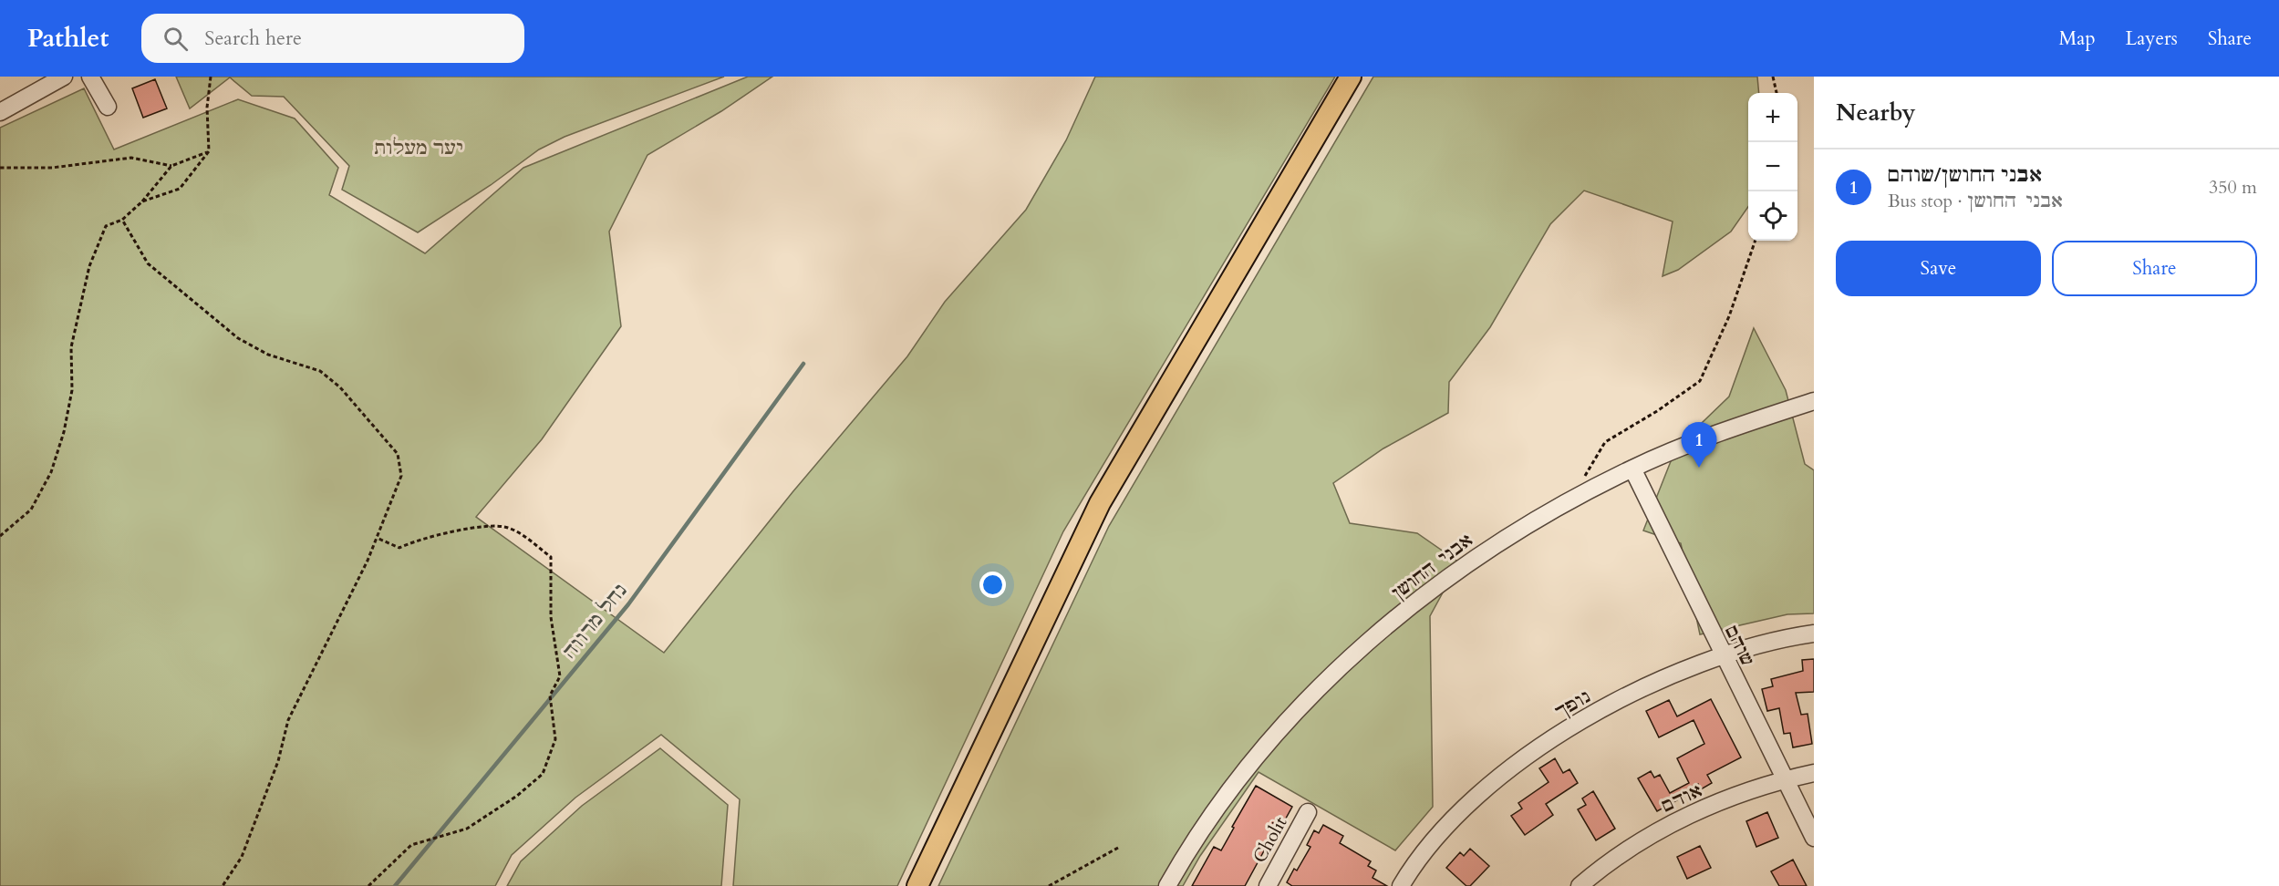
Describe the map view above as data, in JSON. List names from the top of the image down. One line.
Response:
{"streets":{"street":["אבני החושן","שוהם","נופך","אודם","Cholit"]},"crossings":[["אבני החושן","שוהם"],["שוהם","נופך"],["שוהם","אודם"]],"water":["נחל מרווה"],"parks":["יער מעלות"],"page":{"header":"Pathlet","search":"Search here","nav":["Map","Layers","Share"],"heading":"Nearby","map_buttons":["+","−"],"list":[{"mark":"1","name":"אבני החושן/שוהם","note":"Bus stop · אבני החושן","value":"350 m"}],"buttons":["Save","Share"],"pins":"1"}}
